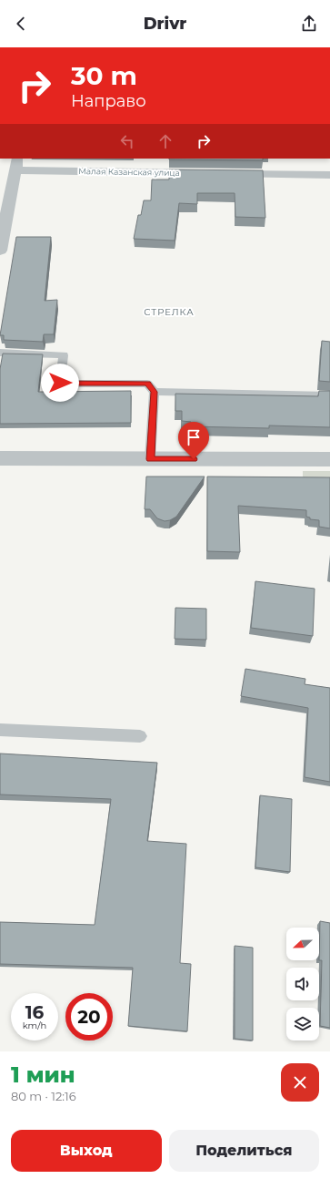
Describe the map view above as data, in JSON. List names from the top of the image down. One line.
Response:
{"streets":{"street":["Малая Казанская улица"]},"districts":["СТРЕЛКА"],"north":"left","page":{"header":"Drivr","turn":["30 m","Направо"],"speed":"16 km/h","limit":"20","heading":["1 мин","80 m · 12:16"],"buttons":["Выход","Поделиться"]}}
